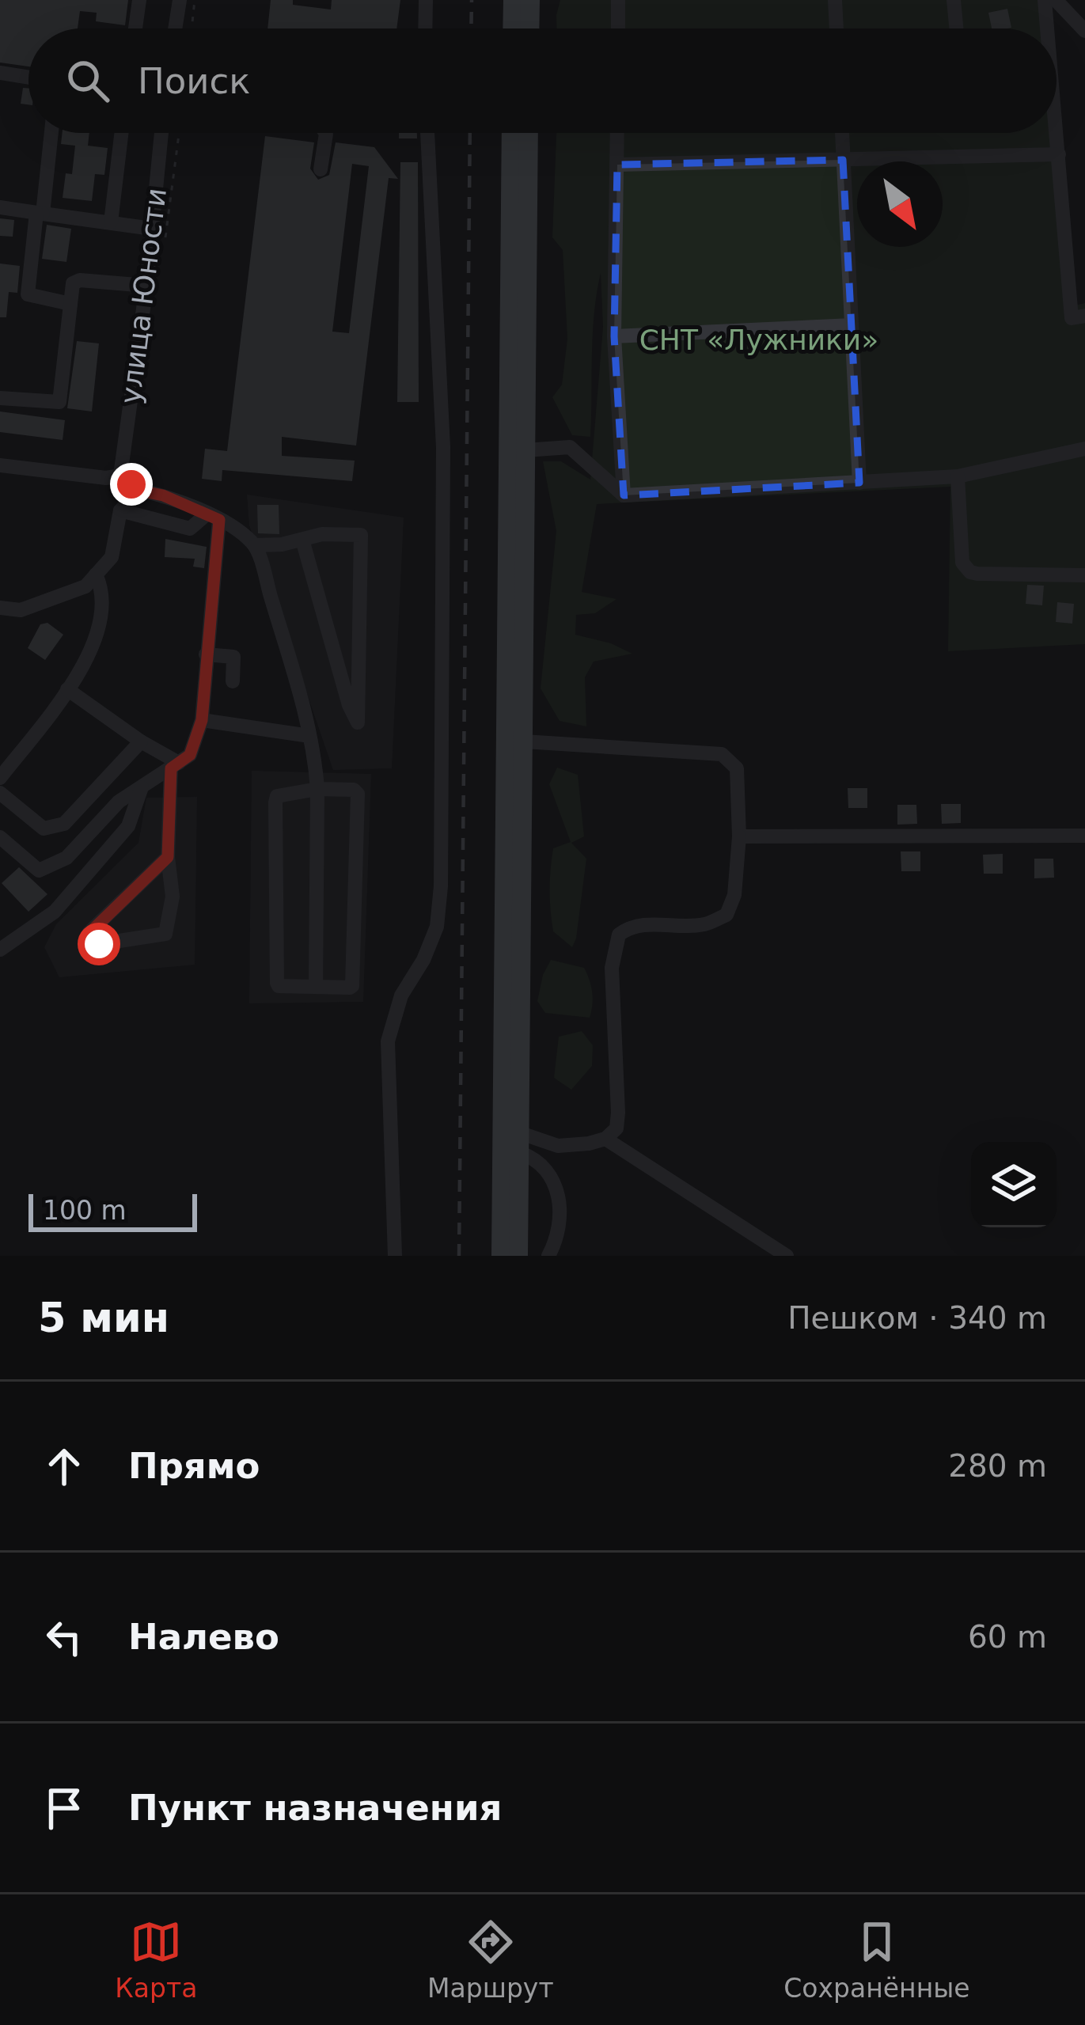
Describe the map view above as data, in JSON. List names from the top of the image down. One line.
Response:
{"streets":{"street":["улица Юности"]},"parks":["СНТ «Лужники»"],"scale_bar":"100 m","north":"bottom right","page":{"search":"Поиск","scale":"100 m","heading":["5 мин","Пешком · 340 m"],"list":[["Прямо","280 m"],["Налево","60 m"],"Пункт назначения"],"nav":["Карта","Маршрут","Сохранённые"]}}
